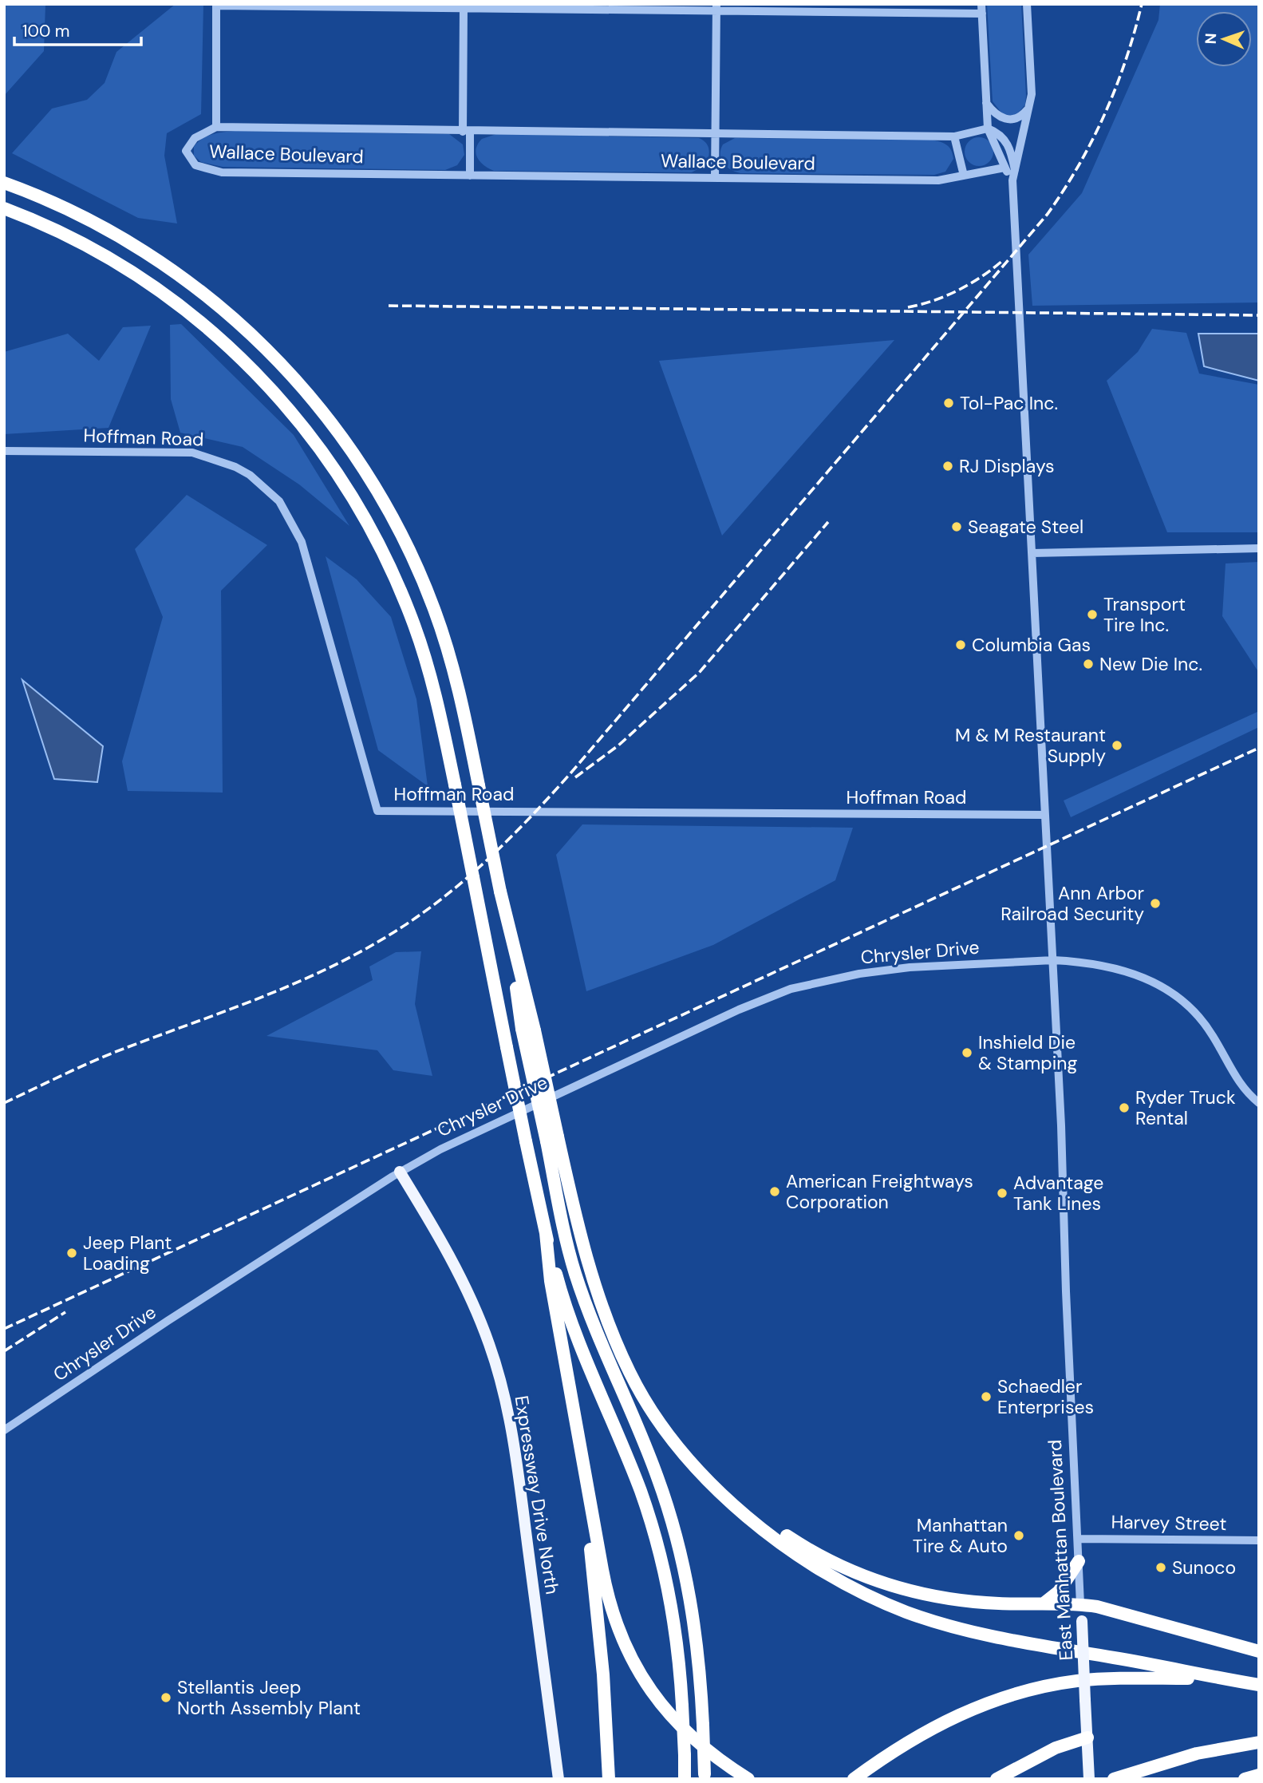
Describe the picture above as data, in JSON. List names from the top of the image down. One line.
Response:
{"streets":{"main road":["Expressway Drive North","East Manhattan Boulevard"],"street":["Wallace Boulevard","Hoffman Road","Chrysler Drive","Harvey Street"]},"crossings":[["Wallace Boulevard","East Manhattan Boulevard"],["Hoffman Road","East Manhattan Boulevard"],["Chrysler Drive","Expressway Drive North"],["Chrysler Drive","East Manhattan Boulevard"],["Harvey Street","East Manhattan Boulevard"]],"places":["Tol-Pac Inc.","RJ Displays","Seagate Steel","Transport Tire Inc.","Columbia Gas","New Die Inc.","M & M Restaurant Supply","Ann Arbor Railroad Security","Inshield Die & Stamping","Ryder Truck Rental","American Freightways Corporation","Advantage Tank Lines","Jeep Plant Loading","Schaedler Enterprises","Manhattan Tire & Auto","Sunoco","Stellantis Jeep North Assembly Plant"],"scale_bar":"100 m","north":"left"}
